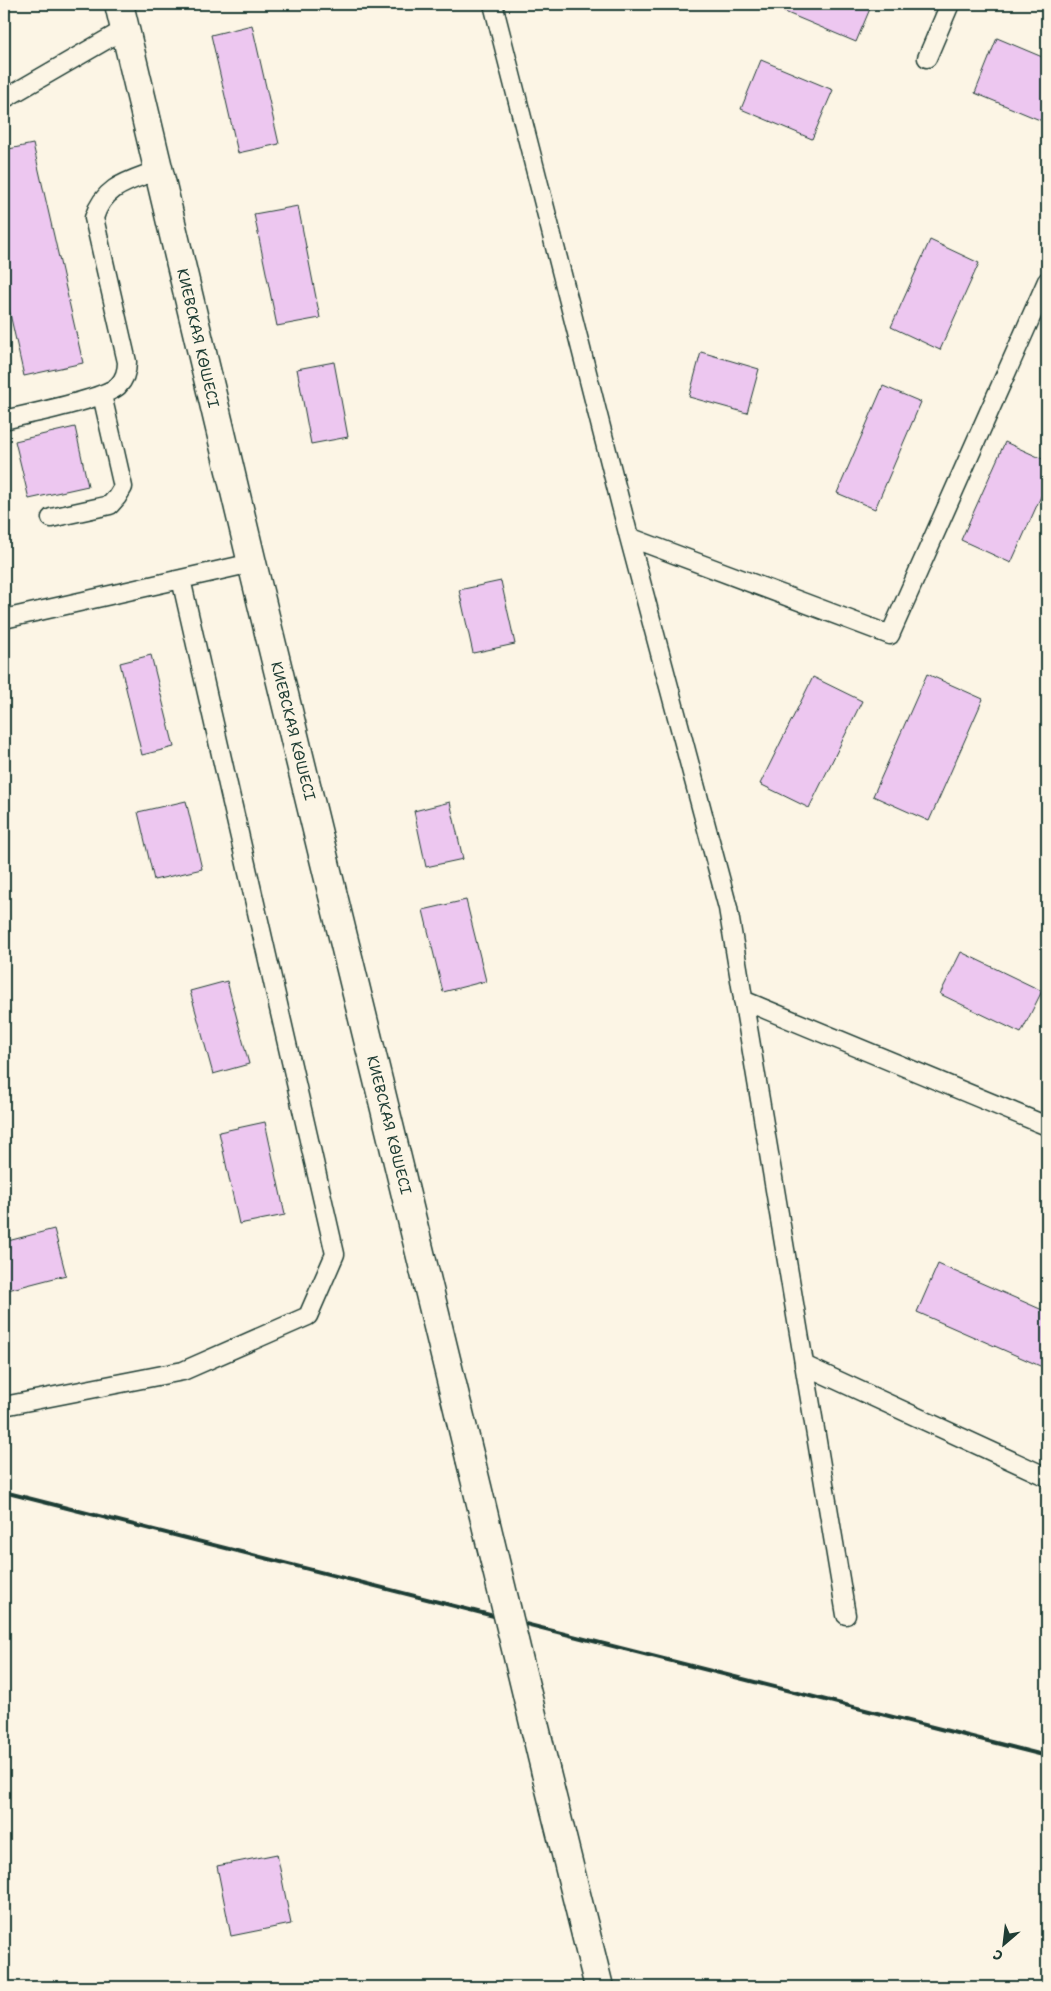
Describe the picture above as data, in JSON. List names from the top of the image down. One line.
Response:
{"streets":{"highway":["КИЕВСКАЯ КӨШЕСІ"]},"north":"bottom left"}
